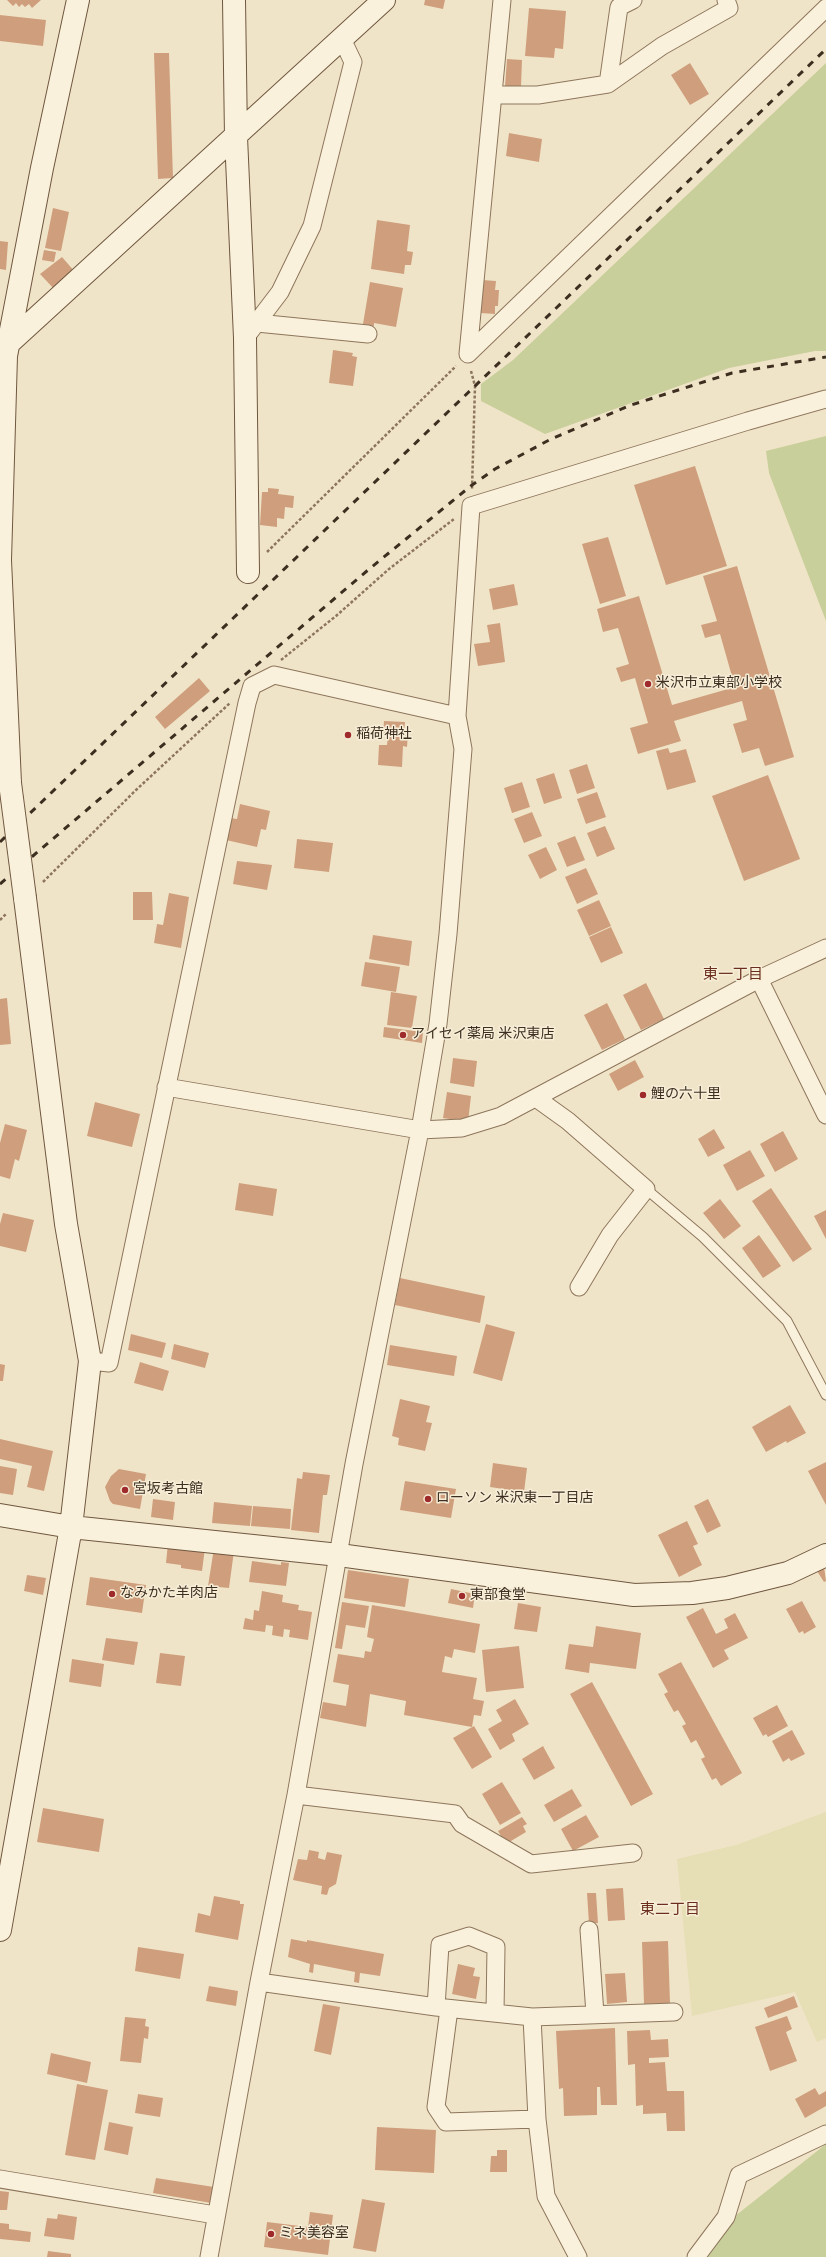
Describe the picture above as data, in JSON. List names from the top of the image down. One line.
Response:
{"districts":["東一丁目","東二丁目"],"places":["米沢市立東部小学校","稲荷神社","アイセイ薬局 米沢東店","鯉の六十里","宮坂考古館","ローソン 米沢東一丁目店","なみかた羊肉店","東部食堂","ミネ美容室"]}
